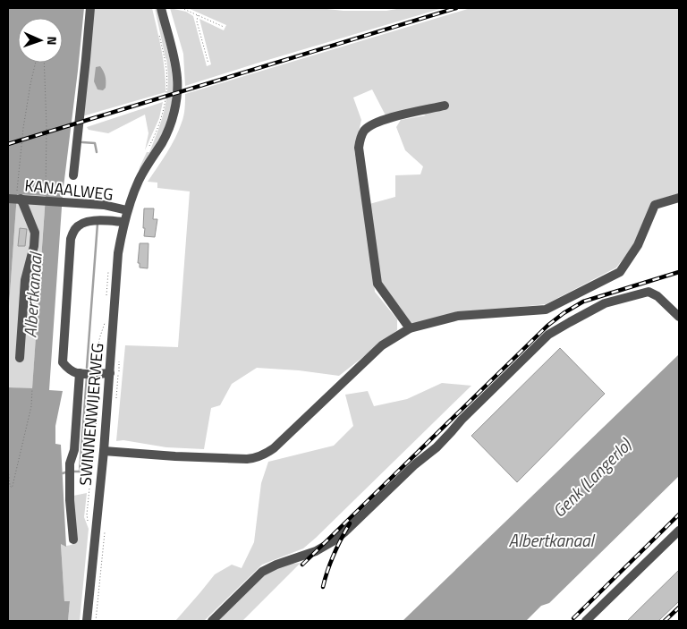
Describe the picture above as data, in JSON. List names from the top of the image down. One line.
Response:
{"streets":{"street":["KANAALWEG","SWINNENWIJERWEG"]},"crossings":[["KANAALWEG","SWINNENWIJERWEG"]],"water":["Albertkanaal","Genk (Langerlo)"],"north":"right"}
